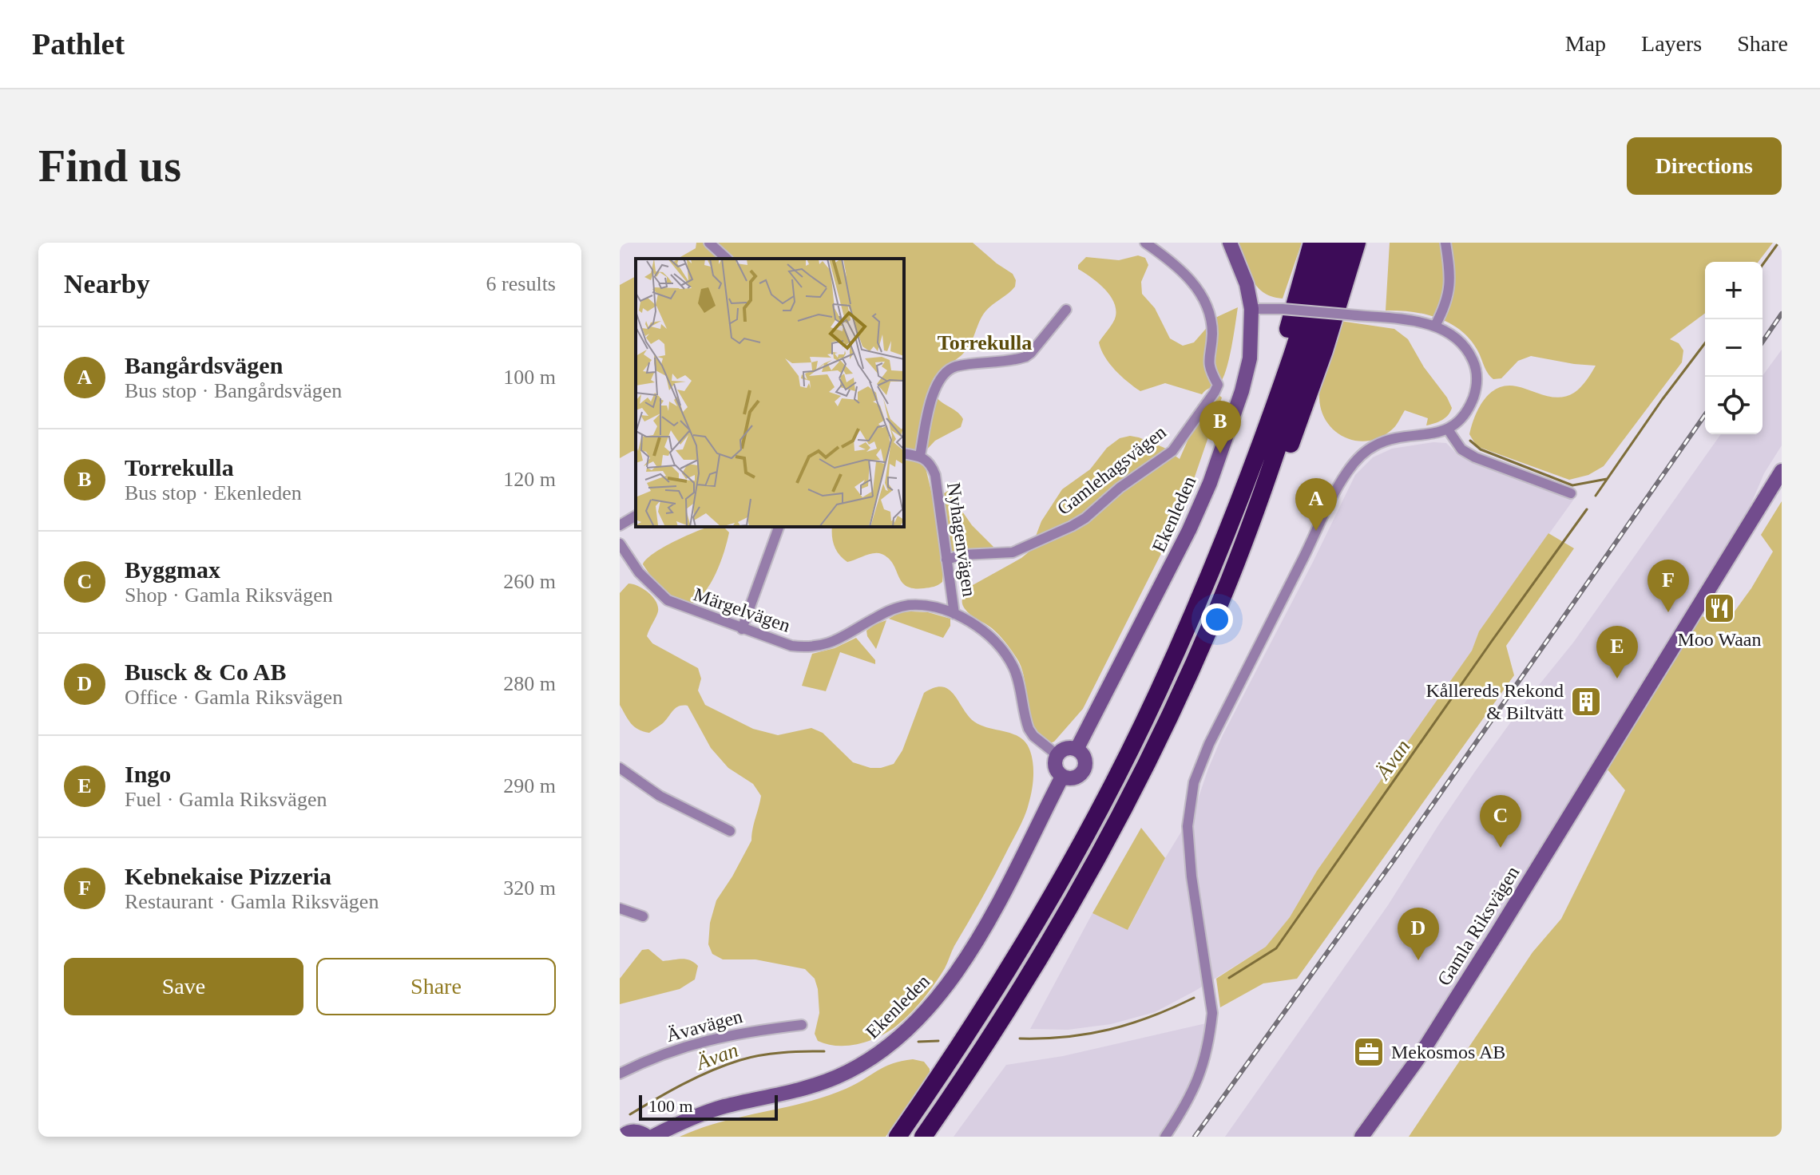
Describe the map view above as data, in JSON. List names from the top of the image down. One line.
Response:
{"streets":{"street":["Gamlehagsvägen","Ekenleden","Nyhagenvägen","Märgelvägen","Gamla Riksvägen","Ävavägen"]},"crossings":[["Gamlehagsvägen","Nyhagenvägen"],["Ekenleden","Märgelvägen"],["Nyhagenvägen","Märgelvägen"]],"districts":["Torrekulla"],"water":["Ävan"],"places":{"restaurant":["Moo Waan"],"building":["Kållereds Rekond & Biltvätt"],"office":["Mekosmos AB"]},"scale_bar":"100 m","page":{"header":"Pathlet","nav":["Map","Layers","Share"],"buttons":["Directions",["Save","Share"]],"title":"Find us","heading":["Nearby","6 results"],"map_buttons":["+","−"],"list":[{"mark":"A","name":"Bangårdsvägen","note":"Bus stop · Bangårdsvägen","value":"100 m"},{"mark":"B","name":"Torrekulla","note":"Bus stop · Ekenleden","value":"120 m"},{"mark":"C","name":"Byggmax","note":"Shop · Gamla Riksvägen","value":"260 m"},{"mark":"D","name":"Busck & Co AB","note":"Office · Gamla Riksvägen","value":"280 m"},{"mark":"E","name":"Ingo","note":"Fuel · Gamla Riksvägen","value":"290 m"},{"mark":"F","name":"Kebnekaise Pizzeria","note":"Restaurant · Gamla Riksvägen","value":"320 m"}],"pins":["B","A","F","E","C","D"],"scale":"100 m"}}
